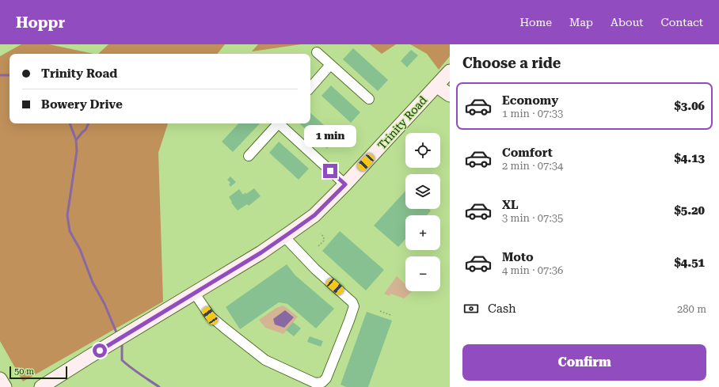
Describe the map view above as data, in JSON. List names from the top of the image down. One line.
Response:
{"streets":{"main road":["Trinity Road"]},"scale_bar":"50 m","page":{"header":"Hoppr","nav":["Home","Map","About","Contact"],"heading":"Choose a ride","banner":["Trinity Road","Bowery Drive"],"list":[{"name":"Economy","note":"1 min · 07:33","value":"$3.06"},{"name":"Comfort","note":"2 min · 07:34","value":"$4.13"},{"name":"XL","note":"3 min · 07:35","value":"$5.20"},{"name":"Moto","note":"4 min · 07:36","value":"$4.51"}],"bubble":"1 min","map_buttons":["+","−"],"pay":["Cash","280 m"],"buttons":"Confirm","scale":"50 m"}}
